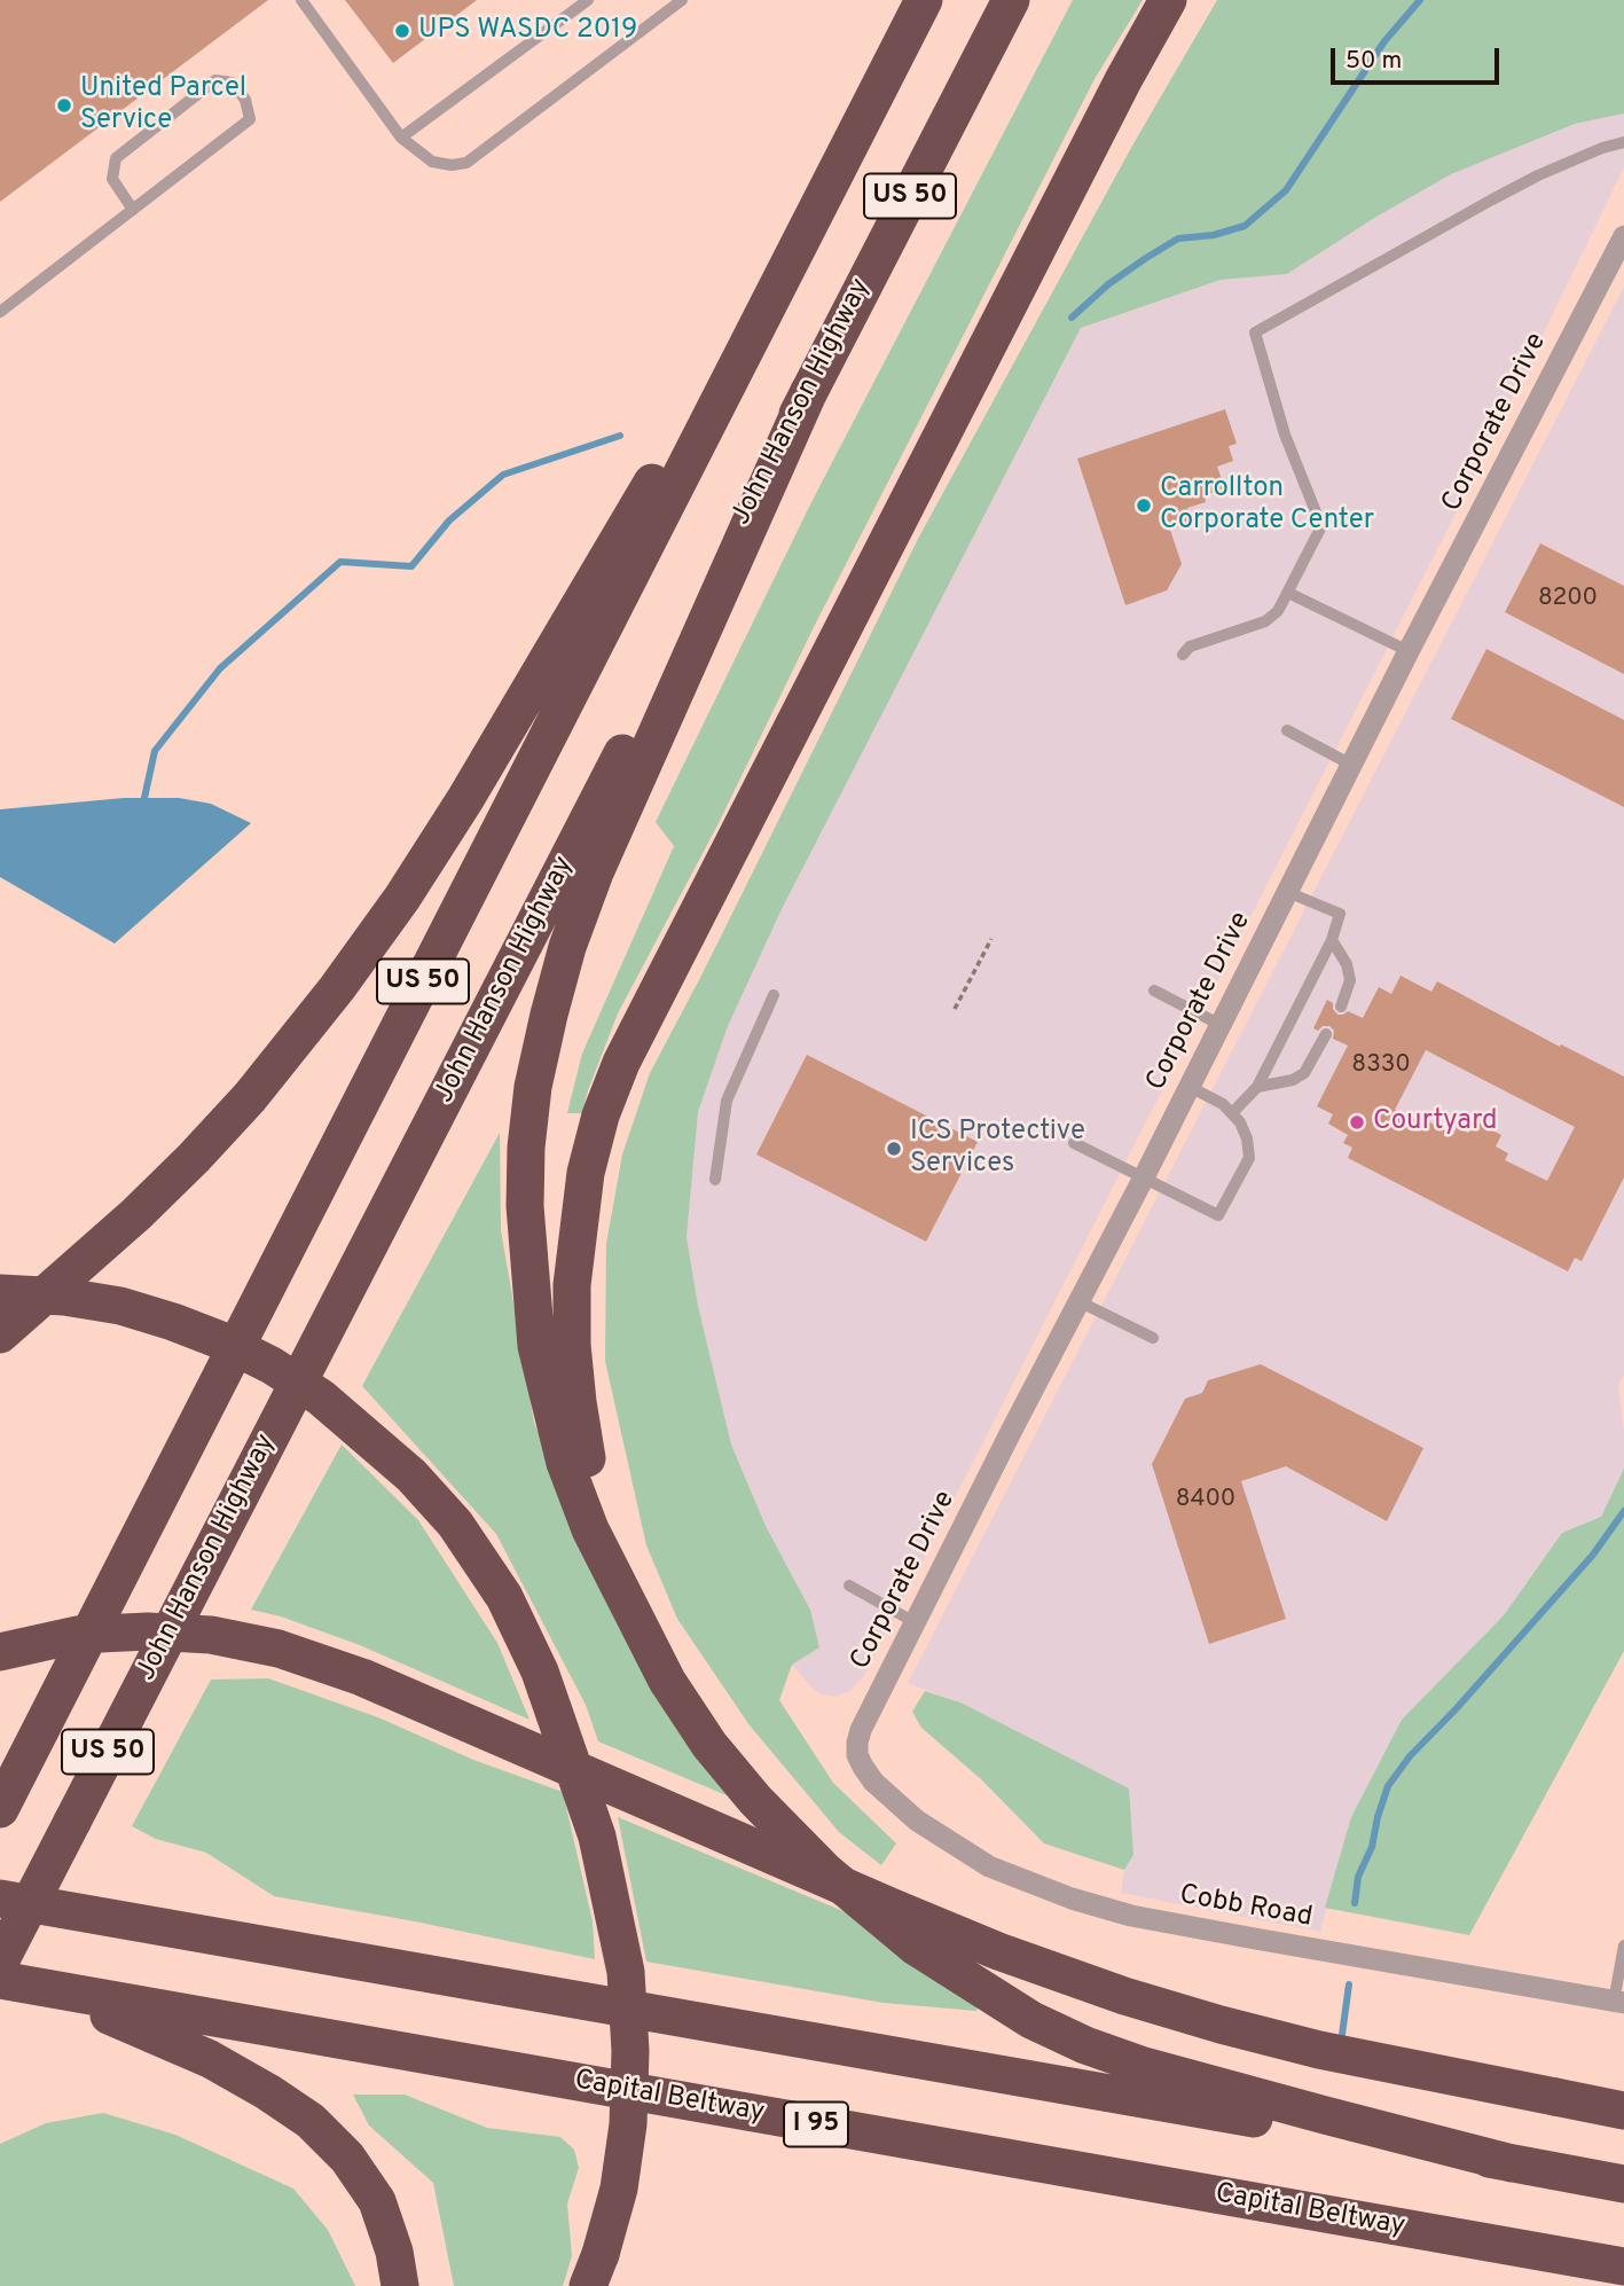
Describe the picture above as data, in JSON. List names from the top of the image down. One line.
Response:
{"streets":{"highway":["US 50","John Hanson Highway","Capital Beltway","I 95"],"street":["Corporate Drive","Cobb Road"]},"crossings":[["John Hanson Highway","Capital Beltway"],["Corporate Drive","Cobb Road"]],"places":["UPS WASDC 2019","United Parcel Service","Carrollton Corporate Center","Courtyard","ICS Protective Services"],"house_numbers":["8200","8330","8400"],"scale_bar":"50 m"}
